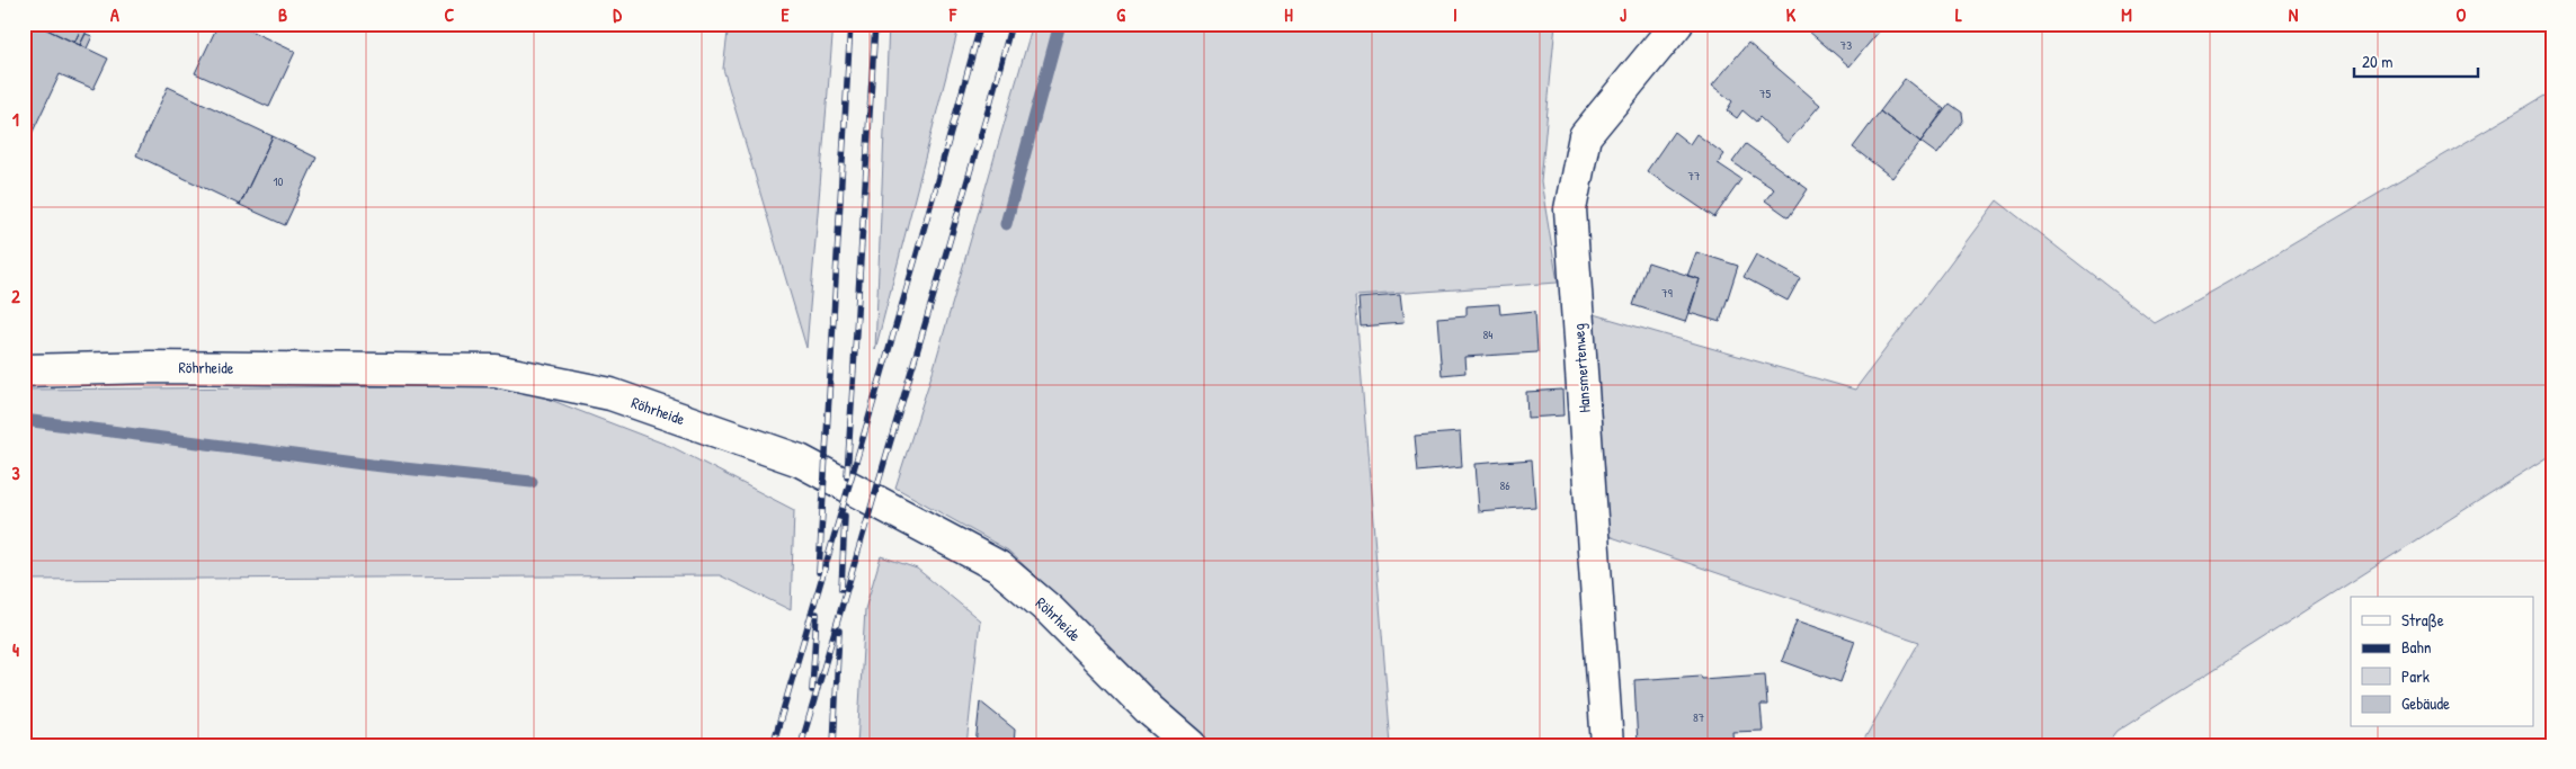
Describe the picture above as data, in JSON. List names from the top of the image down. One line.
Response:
{"streets":{"street":["Röhrheide","Hansmertenweg"]},"house_numbers":["73","75","77","10","79","84","86","87"],"legend":["Straße","Bahn","Park","Gebäude"],"scale_bar":"20 m","grid":{"columns":["A","B","C","D","E","F","G","H","I","J","K","L","M","N","O"],"rows":["1","2","3","4"]}}
